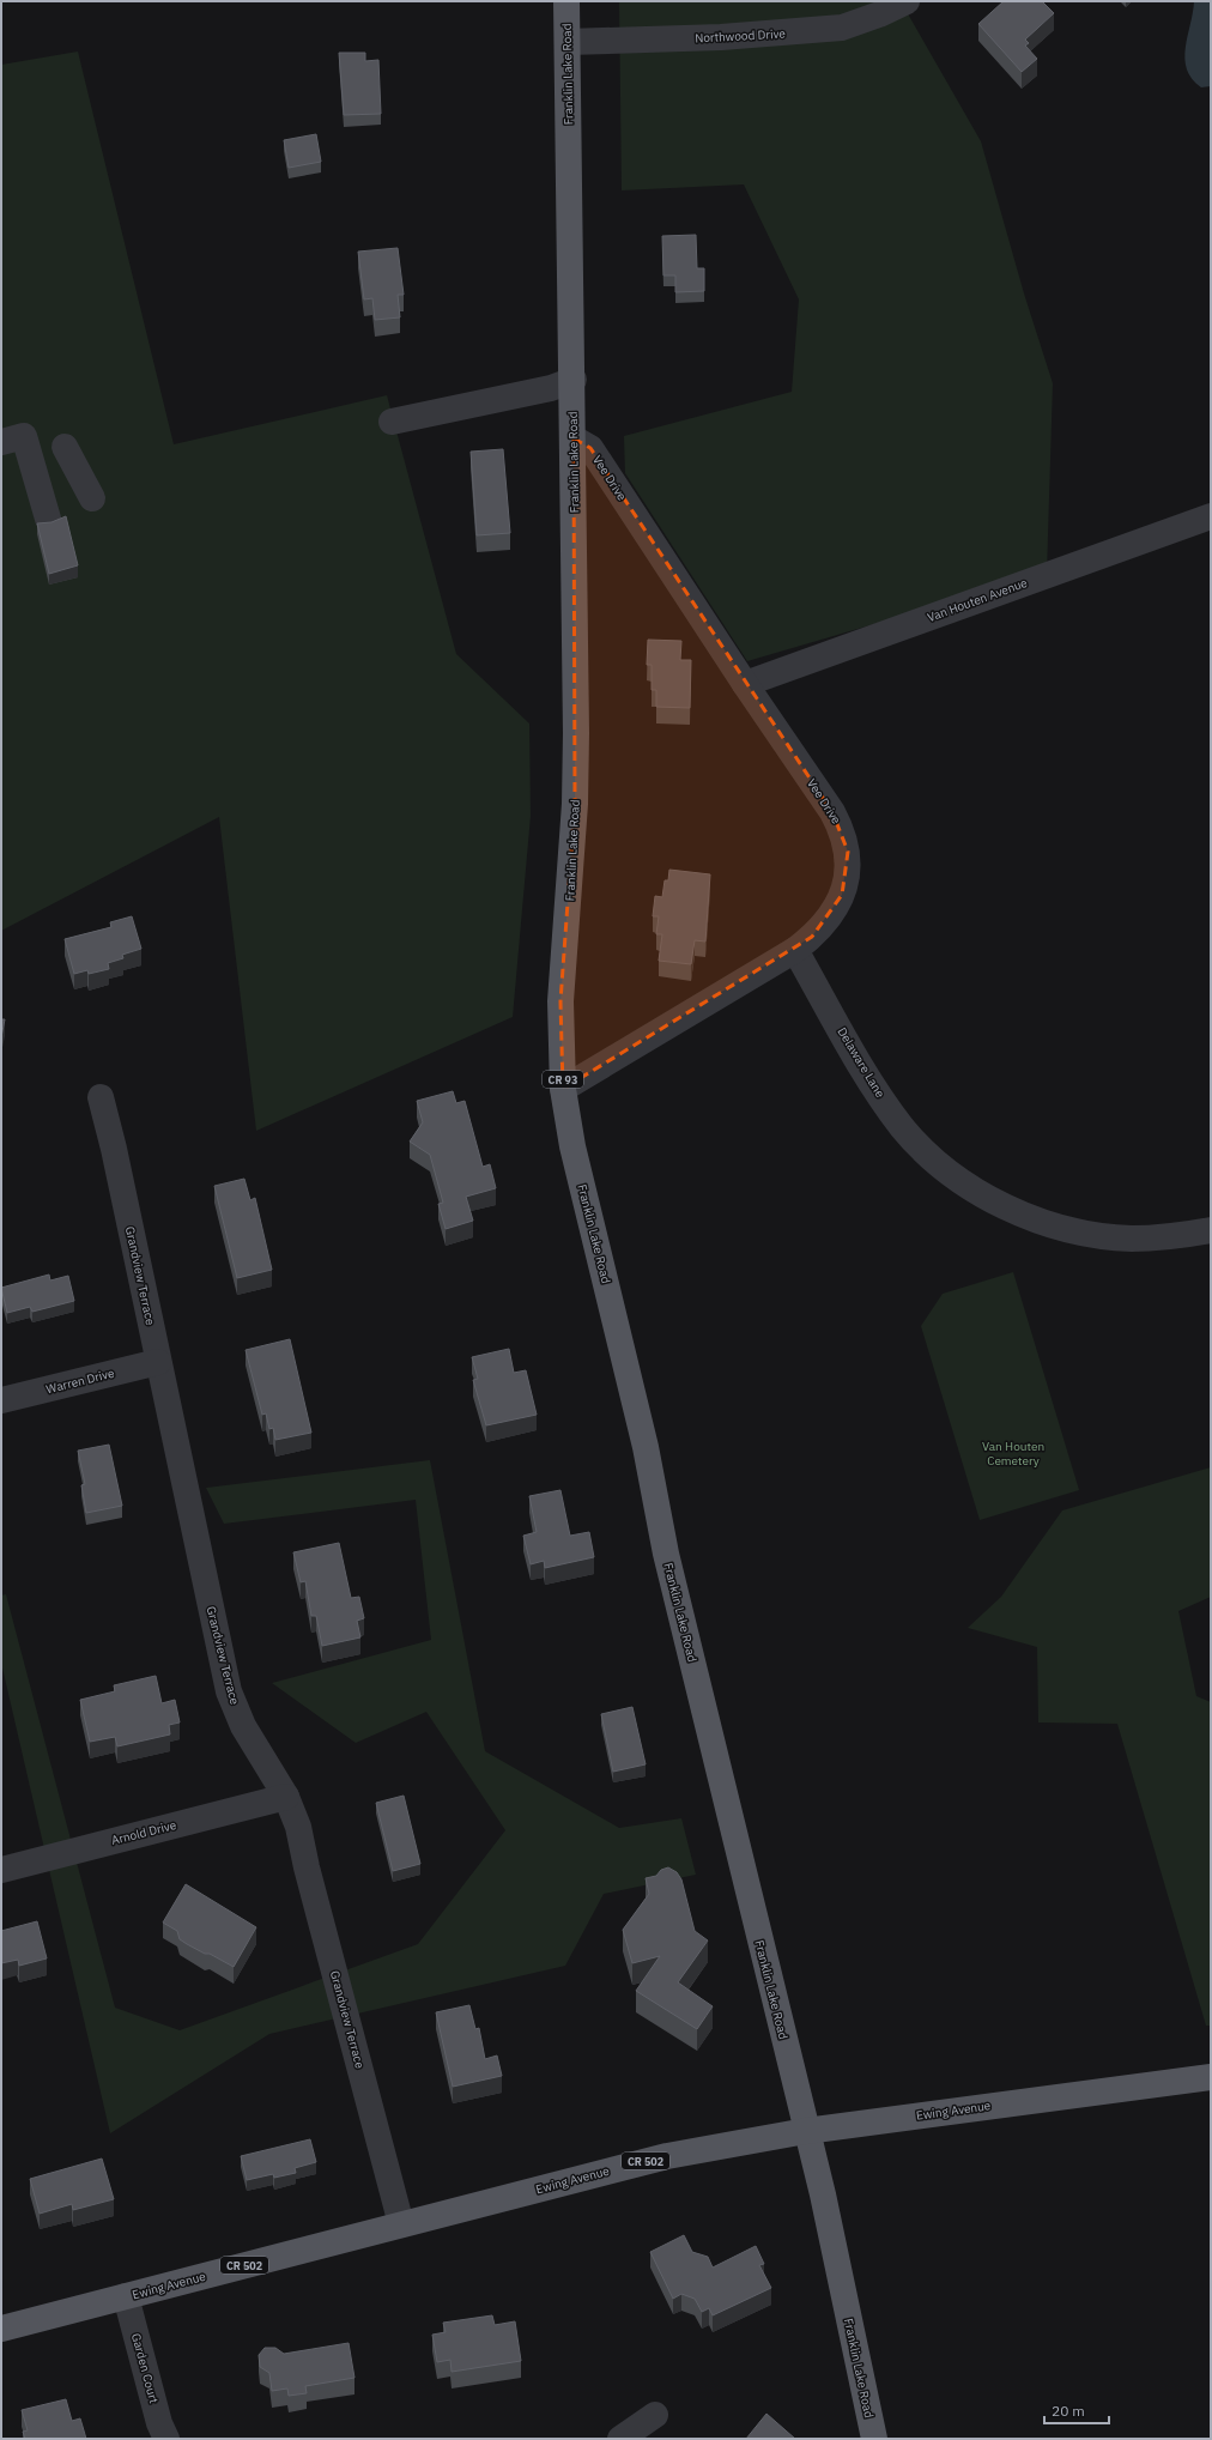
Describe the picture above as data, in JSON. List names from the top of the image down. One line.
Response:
{"streets":{"main road":["Franklin Lake Road","CR 93","Ewing Avenue","CR 502"],"street":["Northwood Drive","Vee Drive","Van Houten Avenue","Delaware Lane","Grandview Terrace","Warren Drive","Arnold Drive","Garden Court"]},"crossings":[["Northwood Drive","Franklin Lake Road"],["Franklin Lake Road","Vee Drive"],["Franklin Lake Road","Ewing Avenue"],["Vee Drive","Van Houten Avenue"],["Vee Drive","Delaware Lane"],["Grandview Terrace","Warren Drive"],["Grandview Terrace","Arnold Drive"],["Grandview Terrace","Ewing Avenue"],["Ewing Avenue","Garden Court"]],"parks":["Van Houten Cemetery"],"scale_bar":"20 m"}
